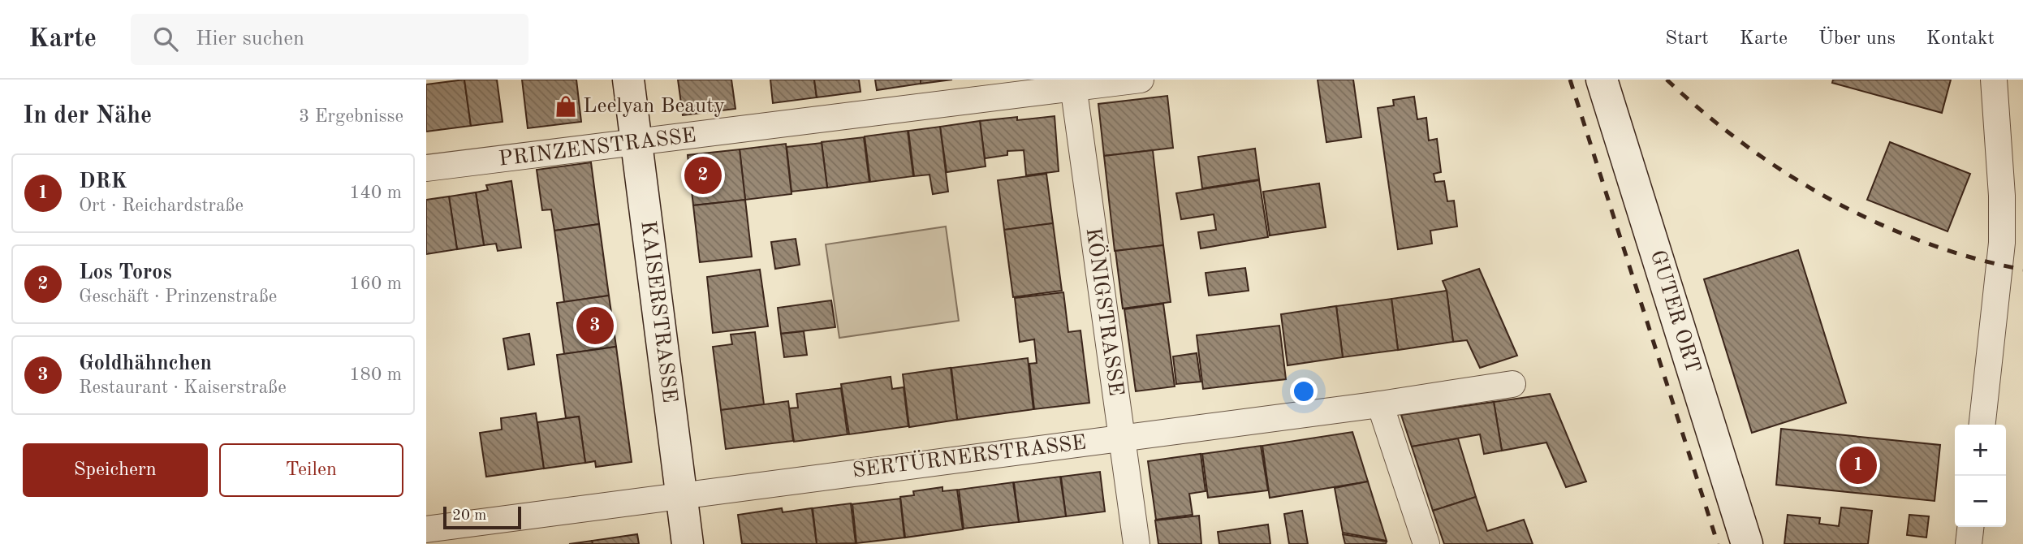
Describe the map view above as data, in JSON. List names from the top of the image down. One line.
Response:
{"streets":{"main road":["KAISERSTRASSE","GUTER ORT"],"street":["PRINZENSTRASSE","KÖNIGSTRASSE","SERTÜRNERSTRASSE"]},"crossings":[["PRINZENSTRASSE","KAISERSTRASSE"],["PRINZENSTRASSE","KÖNIGSTRASSE"],["KAISERSTRASSE","SERTÜRNERSTRASSE"],["KÖNIGSTRASSE","SERTÜRNERSTRASSE"]],"places":{"shop":["Leelyan Beauty"]},"scale_bar":"20 m","page":{"header":"Karte","search":"Hier suchen","nav":["Start","Karte","Über uns","Kontakt"],"heading":["In der Nähe","3 Ergebnisse"],"list":[{"mark":"1","name":"DRK","note":"Ort · Reichardstraße","value":"140 m"},{"mark":"2","name":"Los Toros","note":"Geschäft · Prinzenstraße","value":"160 m"},{"mark":"3","name":"Goldhähnchen","note":"Restaurant · Kaiserstraße","value":"180 m"}],"pins":["2","3","1"],"map_buttons":["+","−"],"buttons":["Speichern","Teilen"],"scale":"20 m"}}
